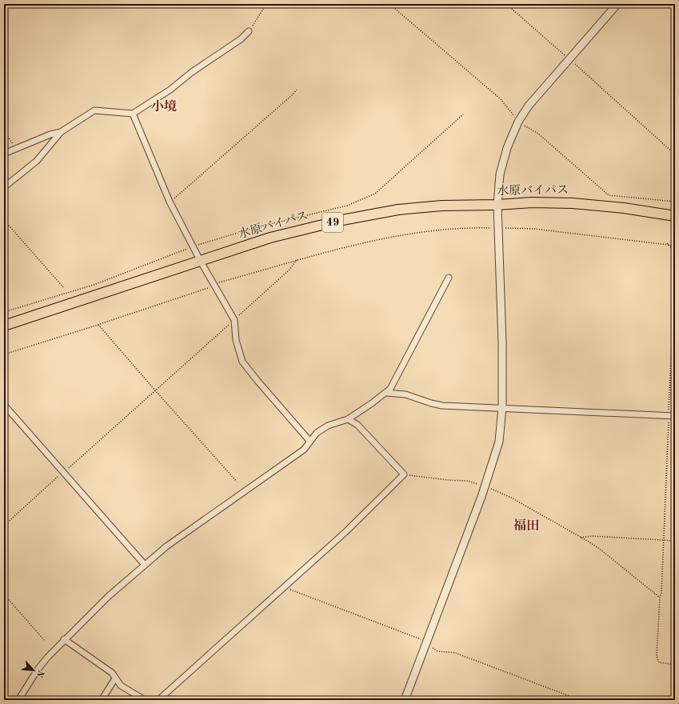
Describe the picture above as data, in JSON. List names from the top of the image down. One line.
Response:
{"streets":{"highway":["水原バイパス","49"]},"districts":["小境","福田"],"north":"bottom right"}
